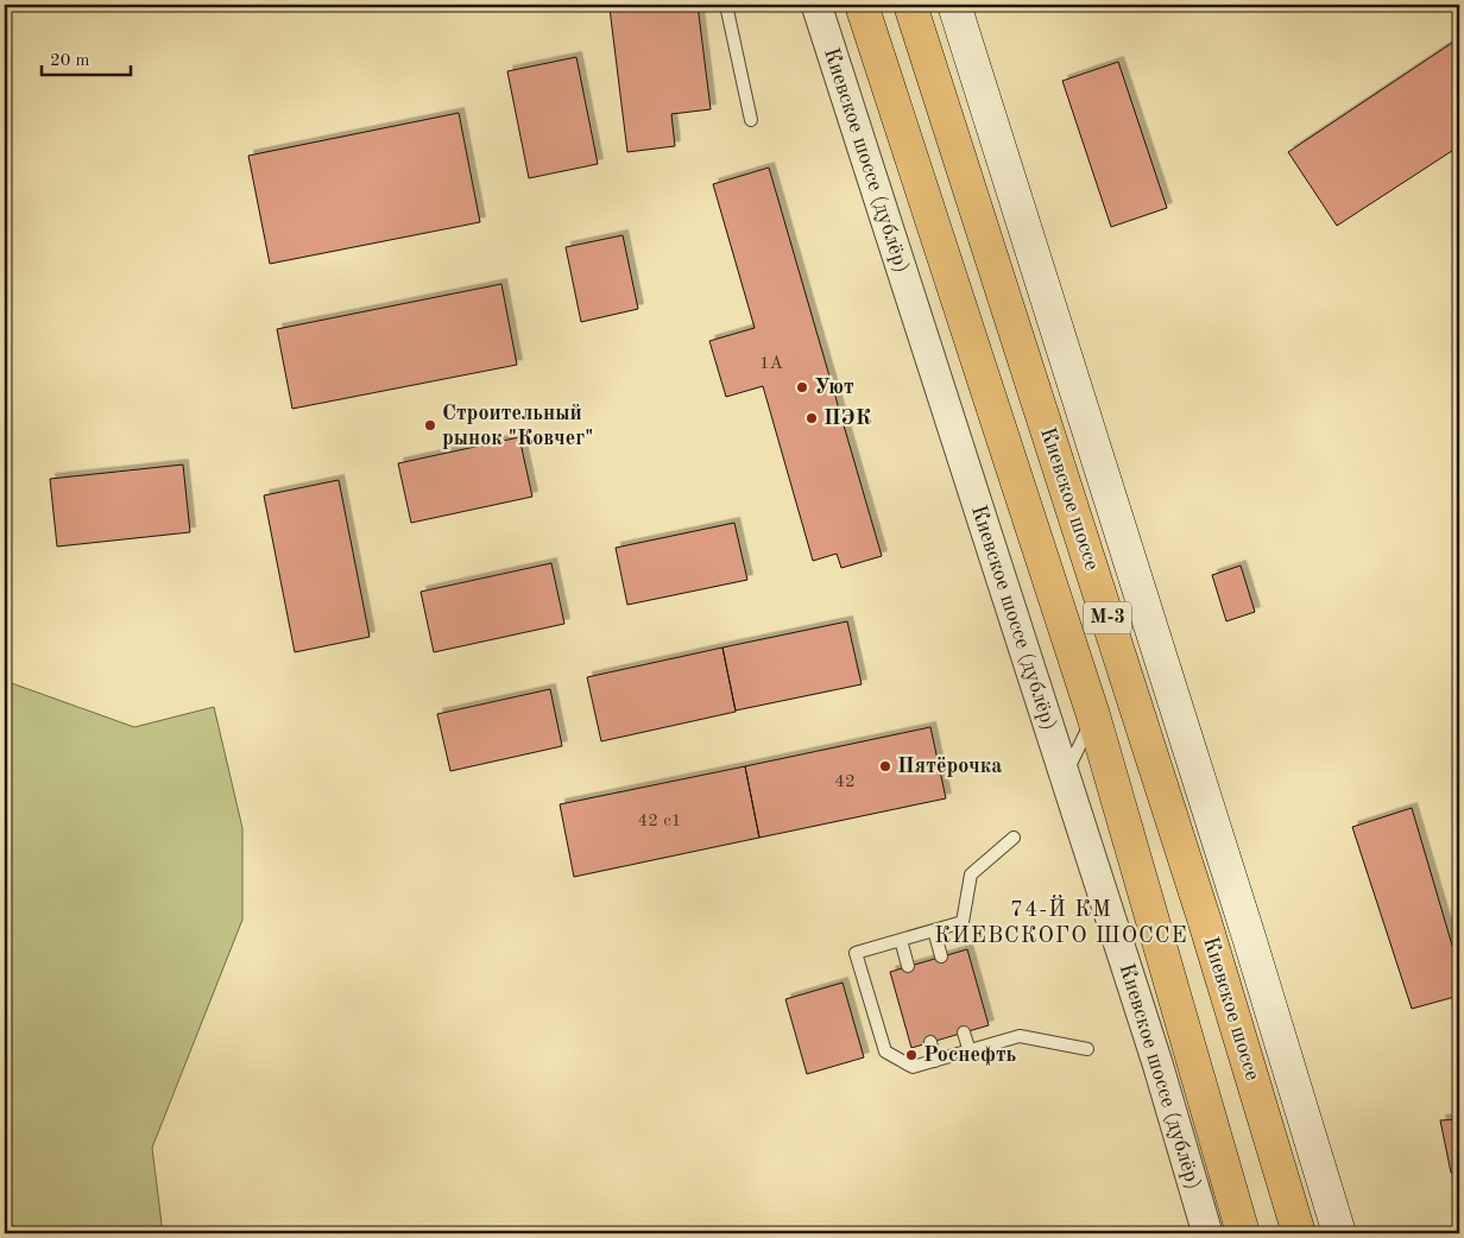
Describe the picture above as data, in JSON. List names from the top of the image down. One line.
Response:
{"streets":{"highway":["Киевское шоссе","М-3"],"street":["Киевское шоссе (дублёр)"]},"districts":["74-Й КМ КИЕВСКОГО ШОССЕ"],"places":["Уют","ПЭК","Строительный рынок \"Ковчег\"","Пятёрочка","Роснефть"],"house_numbers":["1А","42","42 с1"],"scale_bar":"20 m"}
